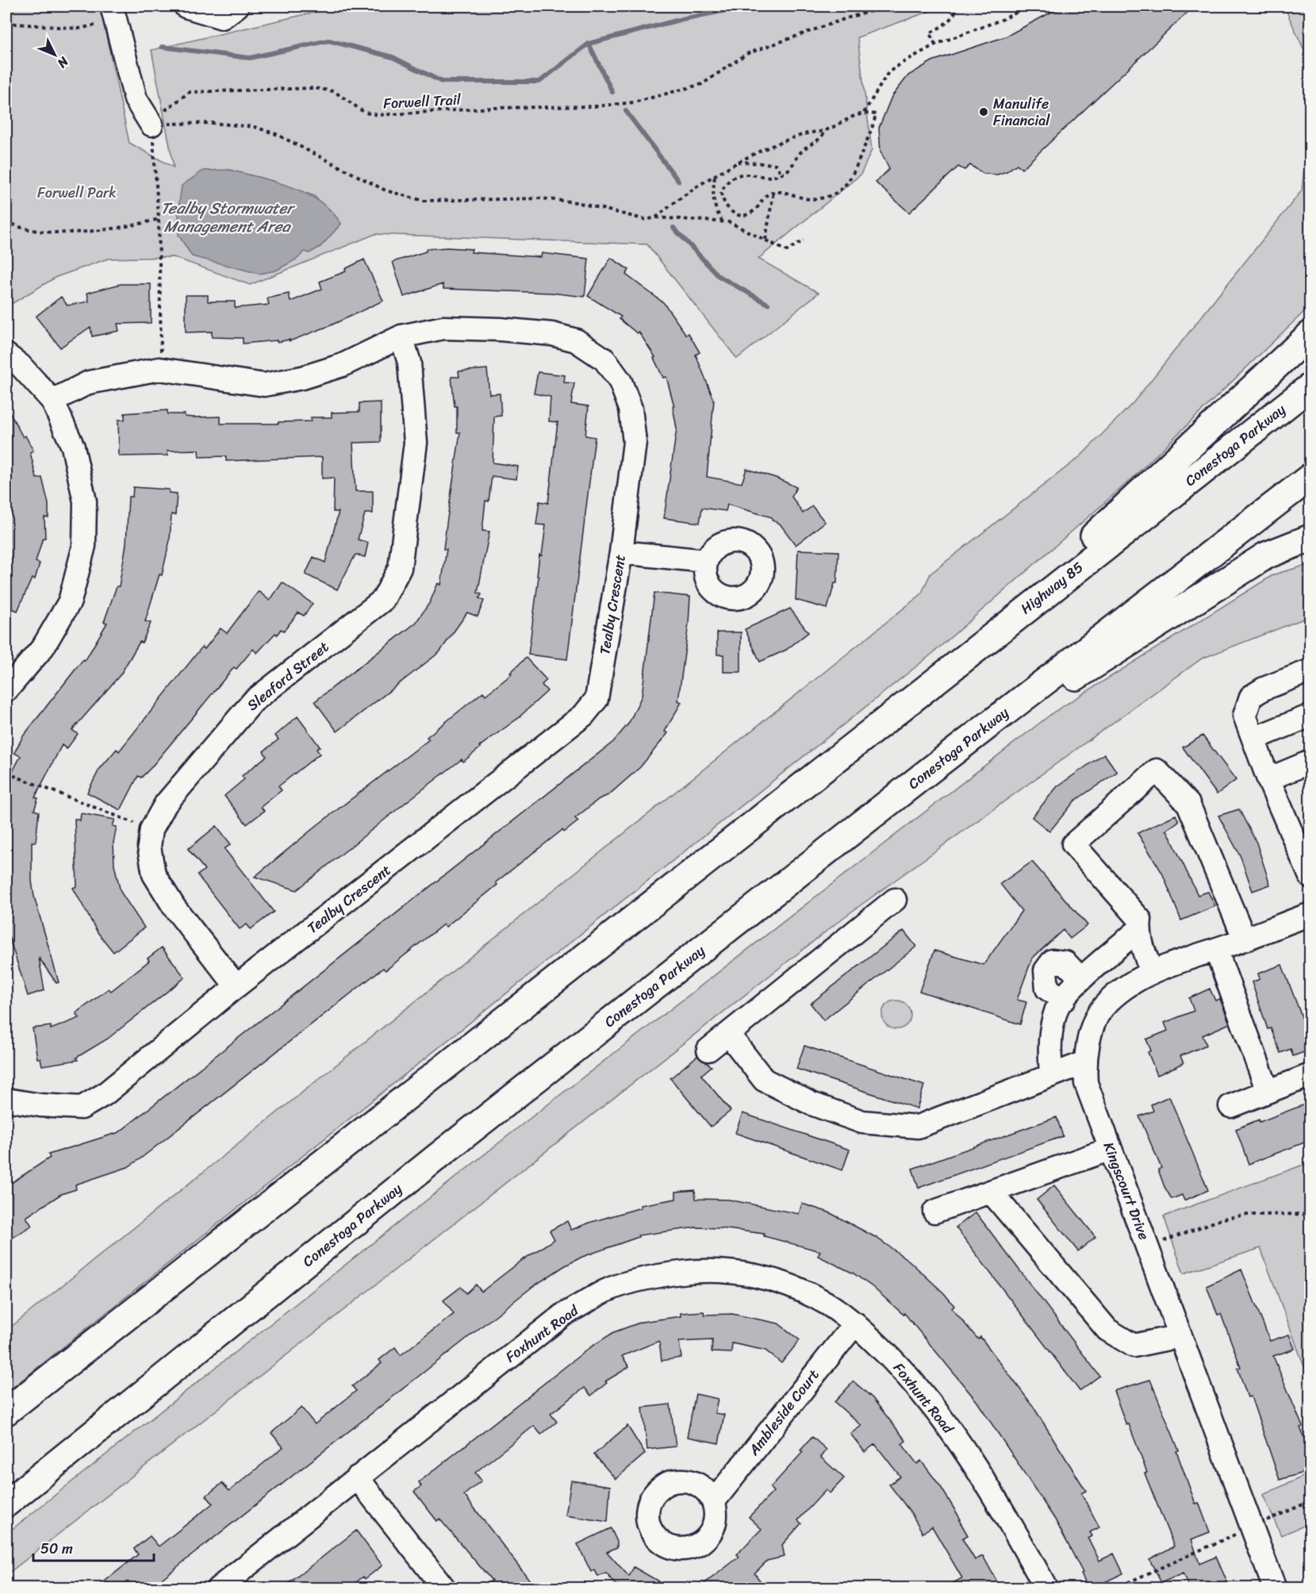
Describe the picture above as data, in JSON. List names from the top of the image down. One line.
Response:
{"streets":{"highway":["Conestoga Parkway","Highway 85"],"street":["Tealby Crescent","Sleaford Street","Kingscourt Drive","Foxhunt Road","Ambleside Court"],"path":["Forwell Trail"]},"crossings":[["Conestoga Parkway","Highway 85"],["Tealby Crescent","Sleaford Street"],["Foxhunt Road","Ambleside Court"]],"water":["Tealby Stormwater Management Area"],"parks":["Forwell Park"],"places":["Manulife Financial"],"scale_bar":"50 m","north":"bottom right"}
